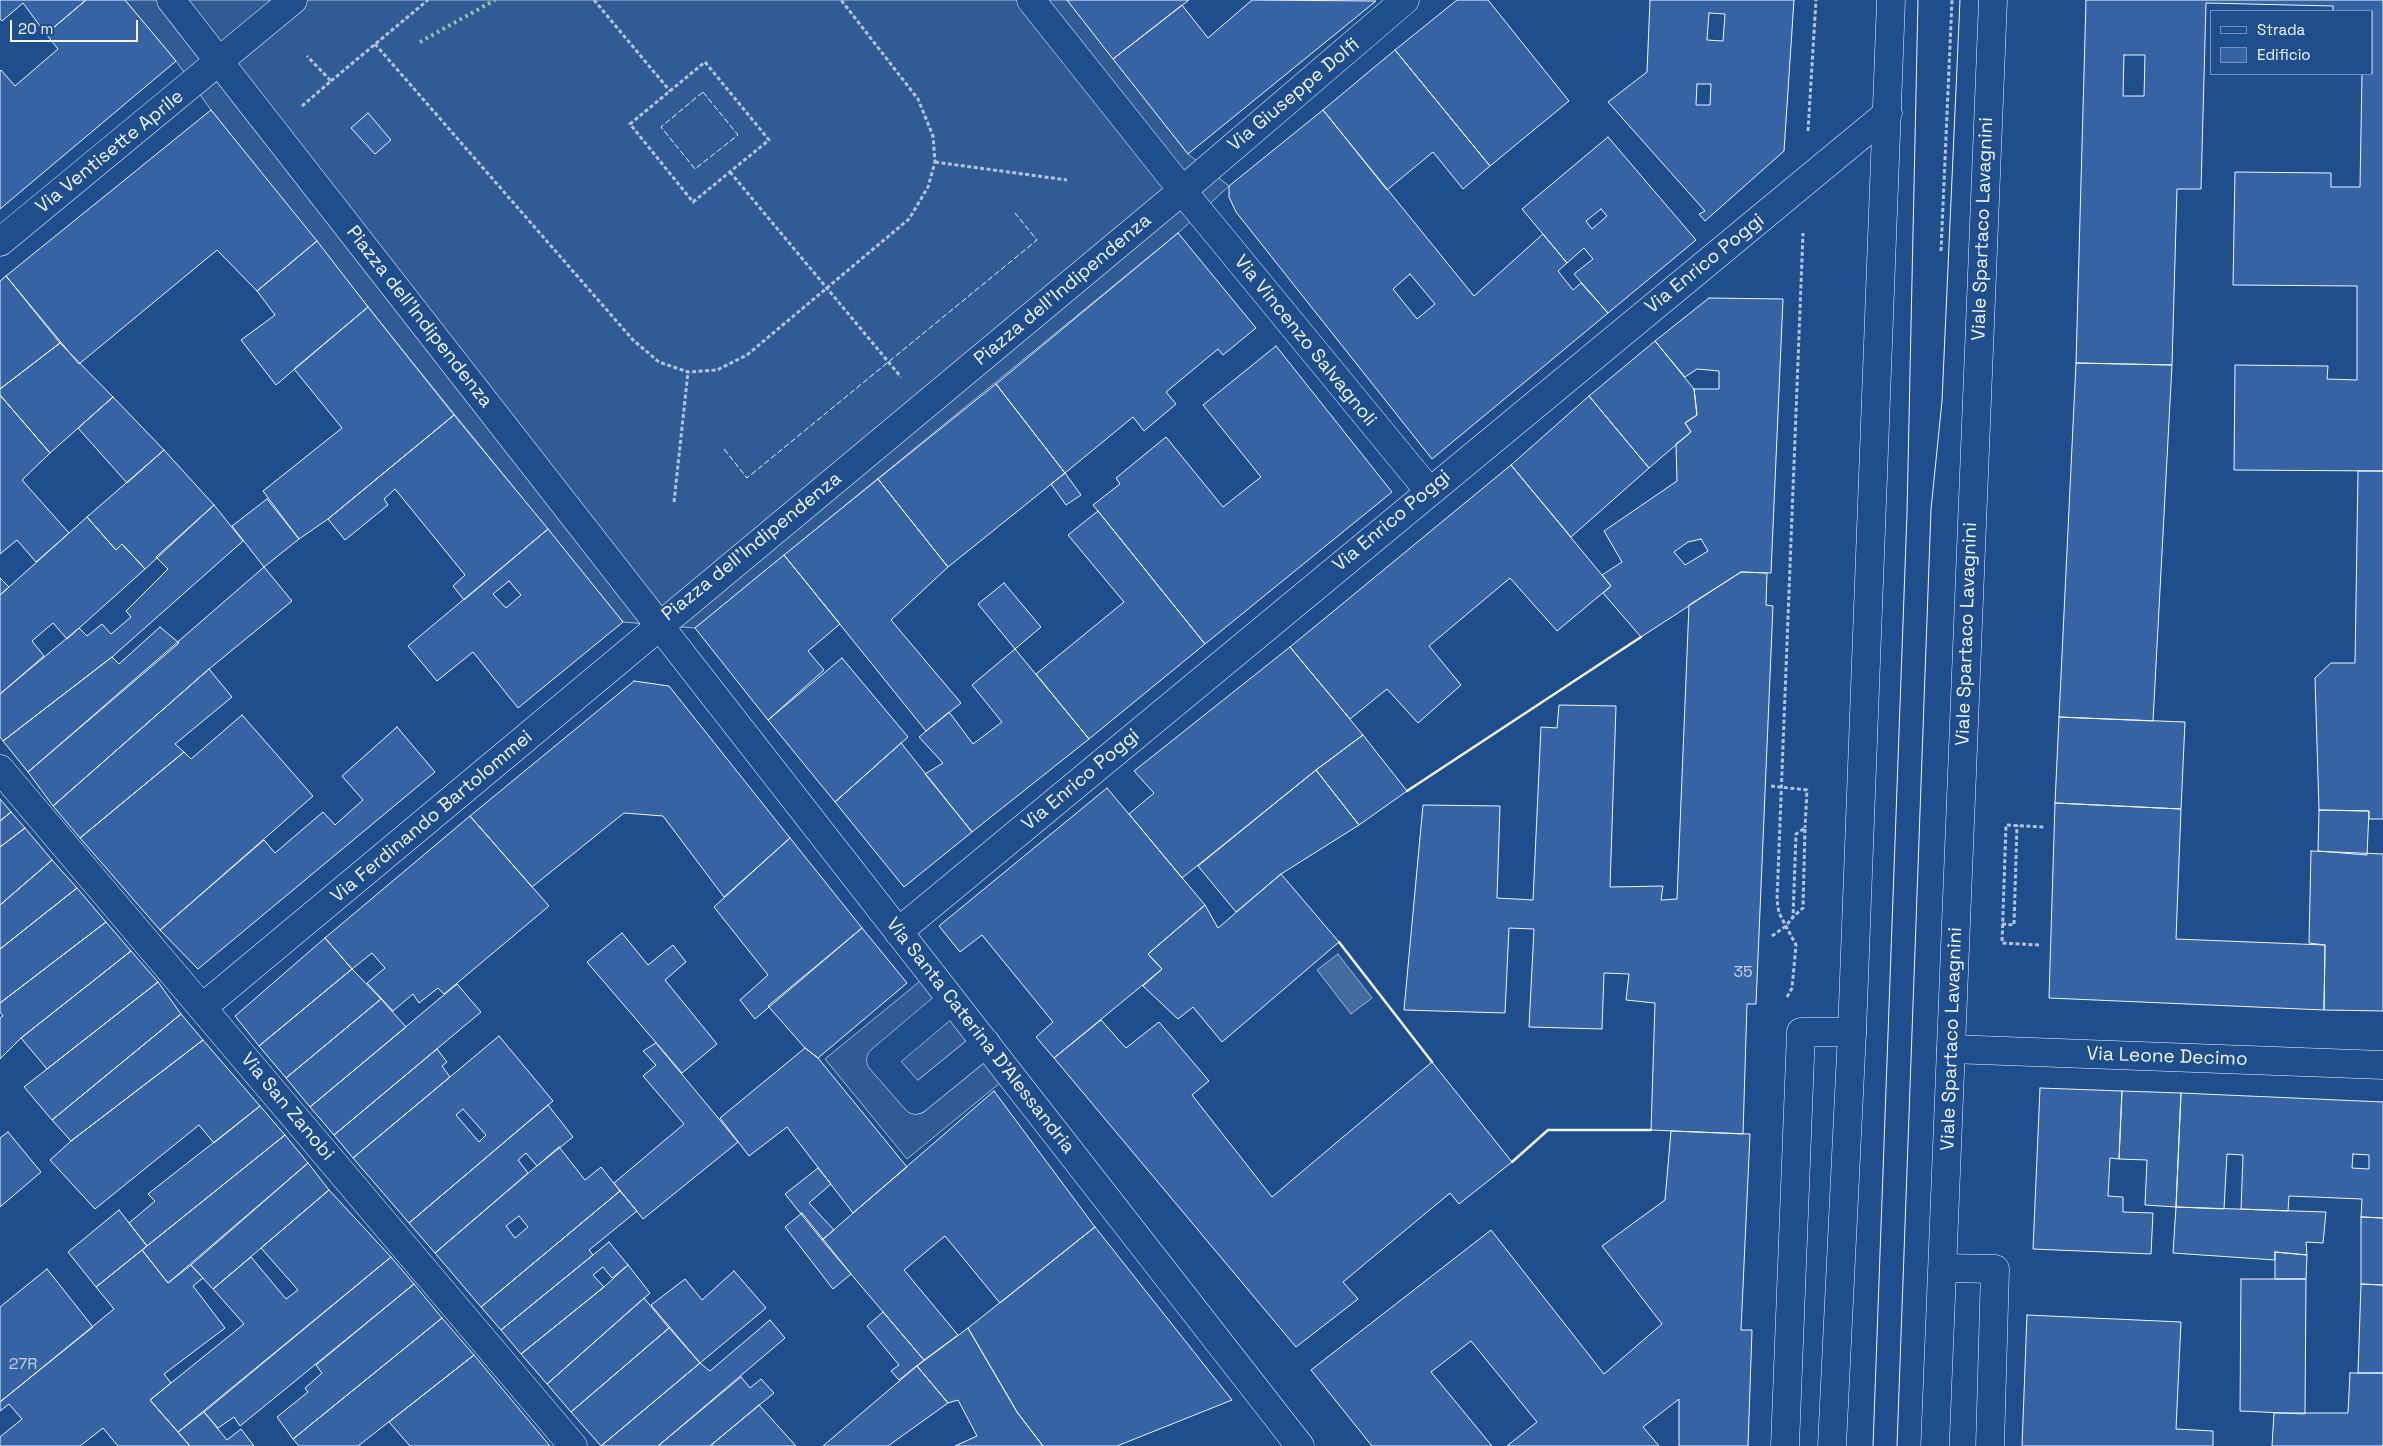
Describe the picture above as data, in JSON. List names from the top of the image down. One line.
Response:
{"streets":{"street":["Via Giuseppe Dolfi","Via Ventisette Aprile","Viale Spartaco Lavagnini","Via Enrico Poggi","Piazza dell'Indipendenza","Via Vincenzo Salvagnoli","Via Ferdinando Bartolommei","Via Santa Caterina D'Alessandria","Via Leone Decimo","Via San Zanobi"]},"crossings":[["Via Giuseppe Dolfi","Piazza dell'Indipendenza"],["Via Giuseppe Dolfi","Via Vincenzo Salvagnoli"],["Via Ventisette Aprile","Piazza dell'Indipendenza"],["Viale Spartaco Lavagnini","Via Leone Decimo"],["Via Enrico Poggi","Via Vincenzo Salvagnoli"],["Via Enrico Poggi","Via Santa Caterina D'Alessandria"],["Piazza dell'Indipendenza","Via Vincenzo Salvagnoli"],["Piazza dell'Indipendenza","Via Ferdinando Bartolommei"],["Piazza dell'Indipendenza","Via Santa Caterina D'Alessandria"],["Via Ferdinando Bartolommei","Via Santa Caterina D'Alessandria"],["Via Ferdinando Bartolommei","Via San Zanobi"]],"house_numbers":["35","27R"],"legend":["Strada","Edificio"],"scale_bar":"20 m"}
